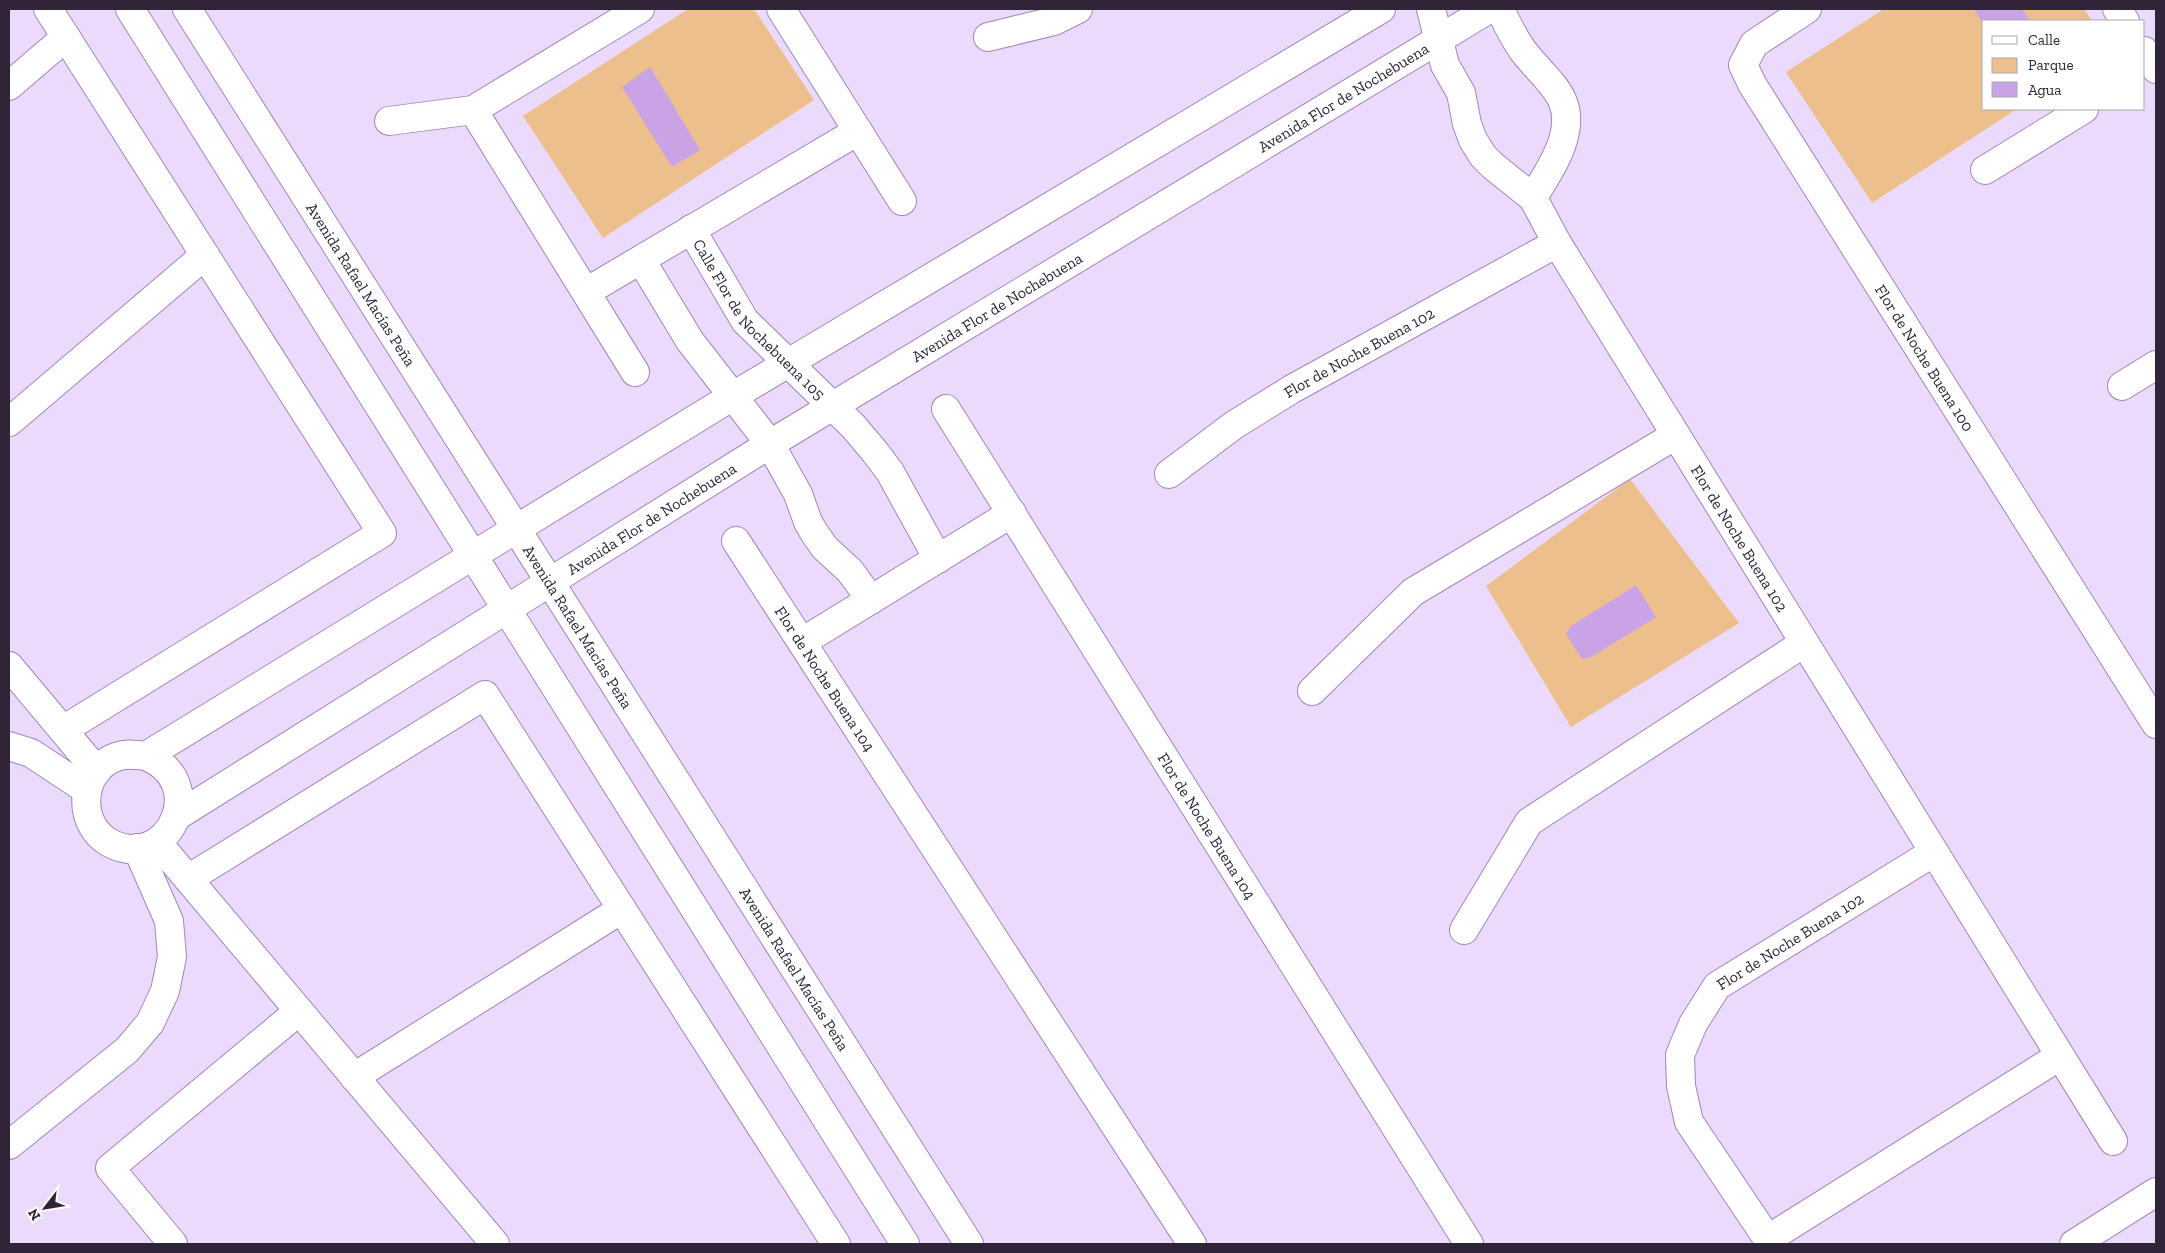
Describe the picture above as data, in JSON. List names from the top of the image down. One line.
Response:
{"streets":{"street":["Avenida Flor de Nochebuena","Avenida Rafael Macías Peña","Calle Flor de Nochebuena 105","Flor de Noche Buena 102","Flor de Noche Buena 100","Flor de Noche Buena 104"]},"crossings":[["Avenida Flor de Nochebuena","Avenida Rafael Macías Peña"],["Avenida Flor de Nochebuena","Calle Flor de Nochebuena 105"]],"legend":["Calle","Parque","Agua"],"north":"bottom left"}
